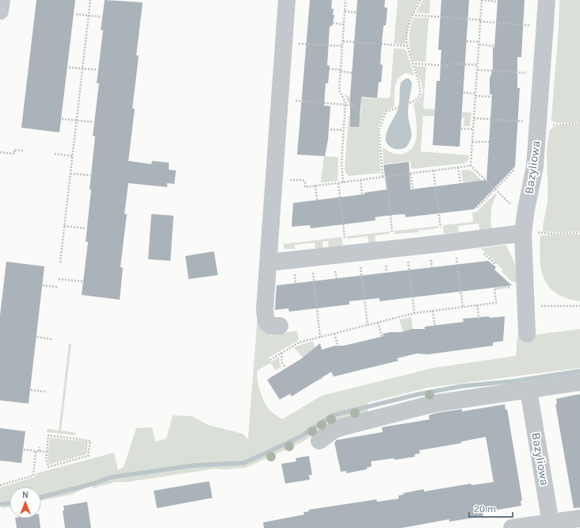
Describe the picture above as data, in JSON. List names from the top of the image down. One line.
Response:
{"streets":{"street":["Bazyliowa"]},"scale_bar":"20 m","north":"top"}
